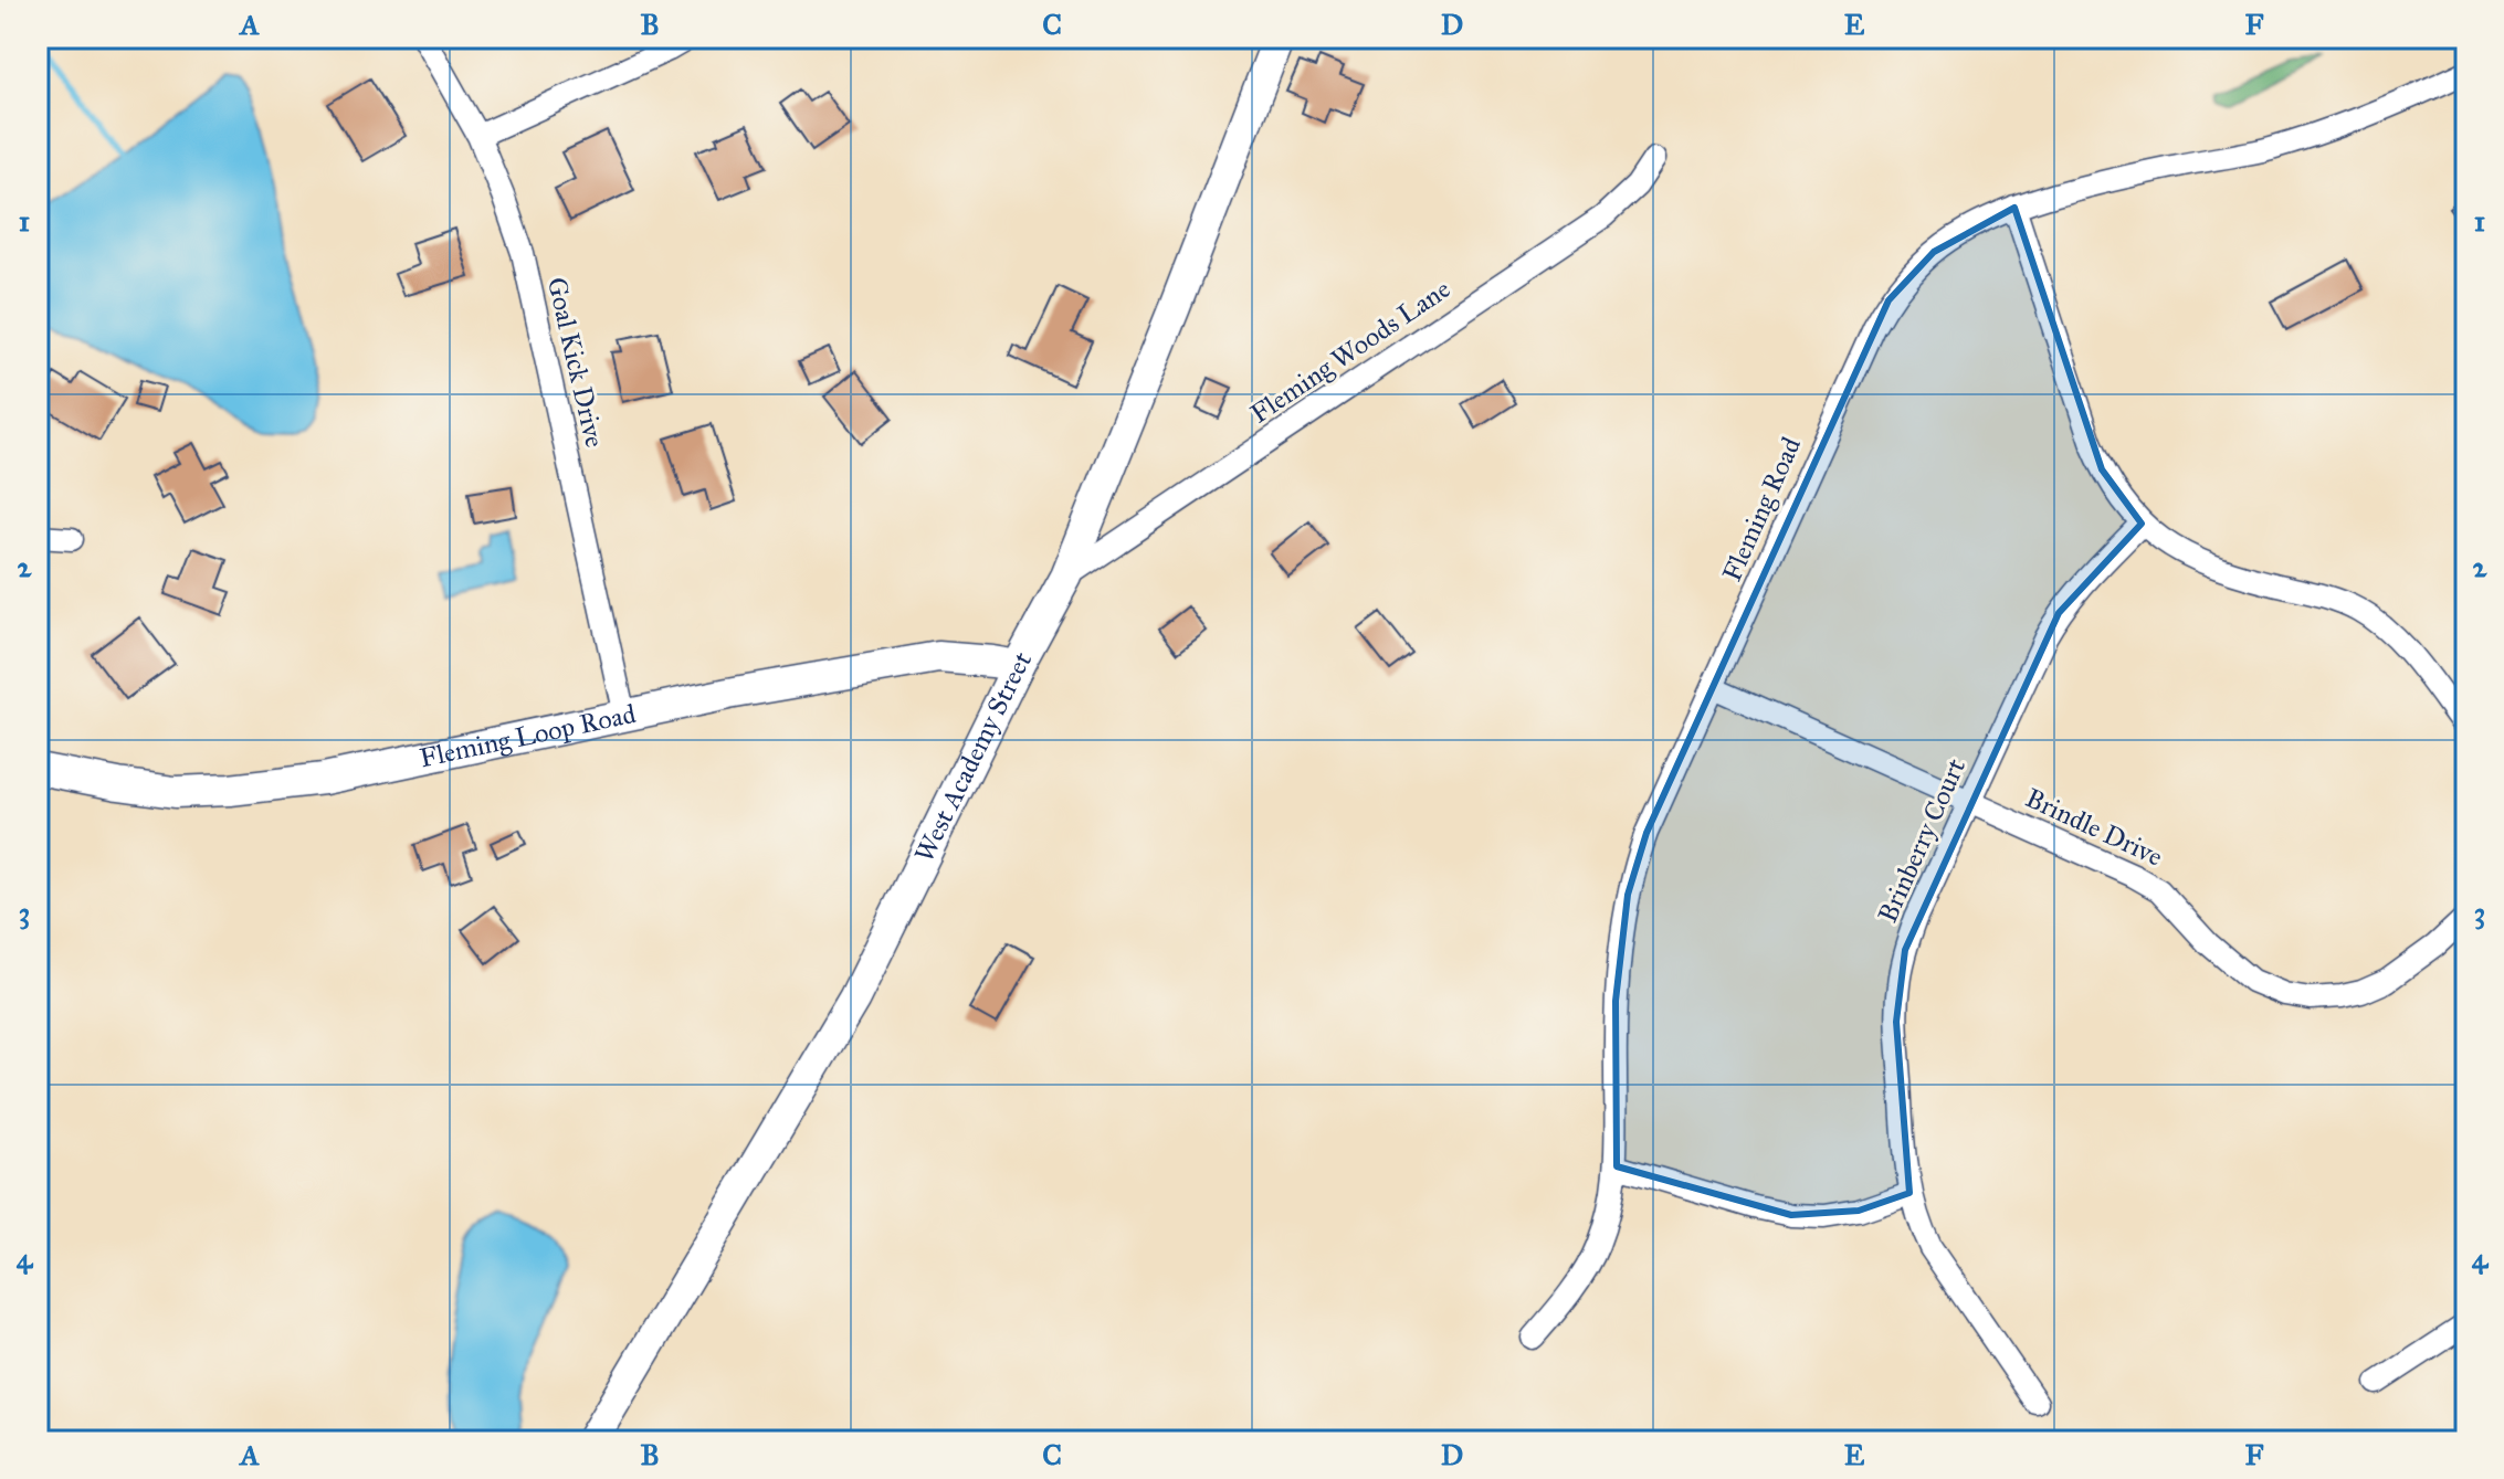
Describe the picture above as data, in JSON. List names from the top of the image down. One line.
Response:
{"streets":{"main road":["Fleming Loop Road","West Academy Street"],"street":["Fleming Woods Lane","Goal Kick Drive","Fleming Road","Brindle Drive","Brinberry Court"]},"crossings":[["Fleming Woods Lane","West Academy Street"],["Goal Kick Drive","Fleming Loop Road"],["Fleming Road","Brindle Drive"],["Fleming Loop Road","West Academy Street"],["Brindle Drive","Brinberry Court"]],"grid":{"columns":["A","B","C","D","E","F"],"rows":["1","2","3","4"]}}
